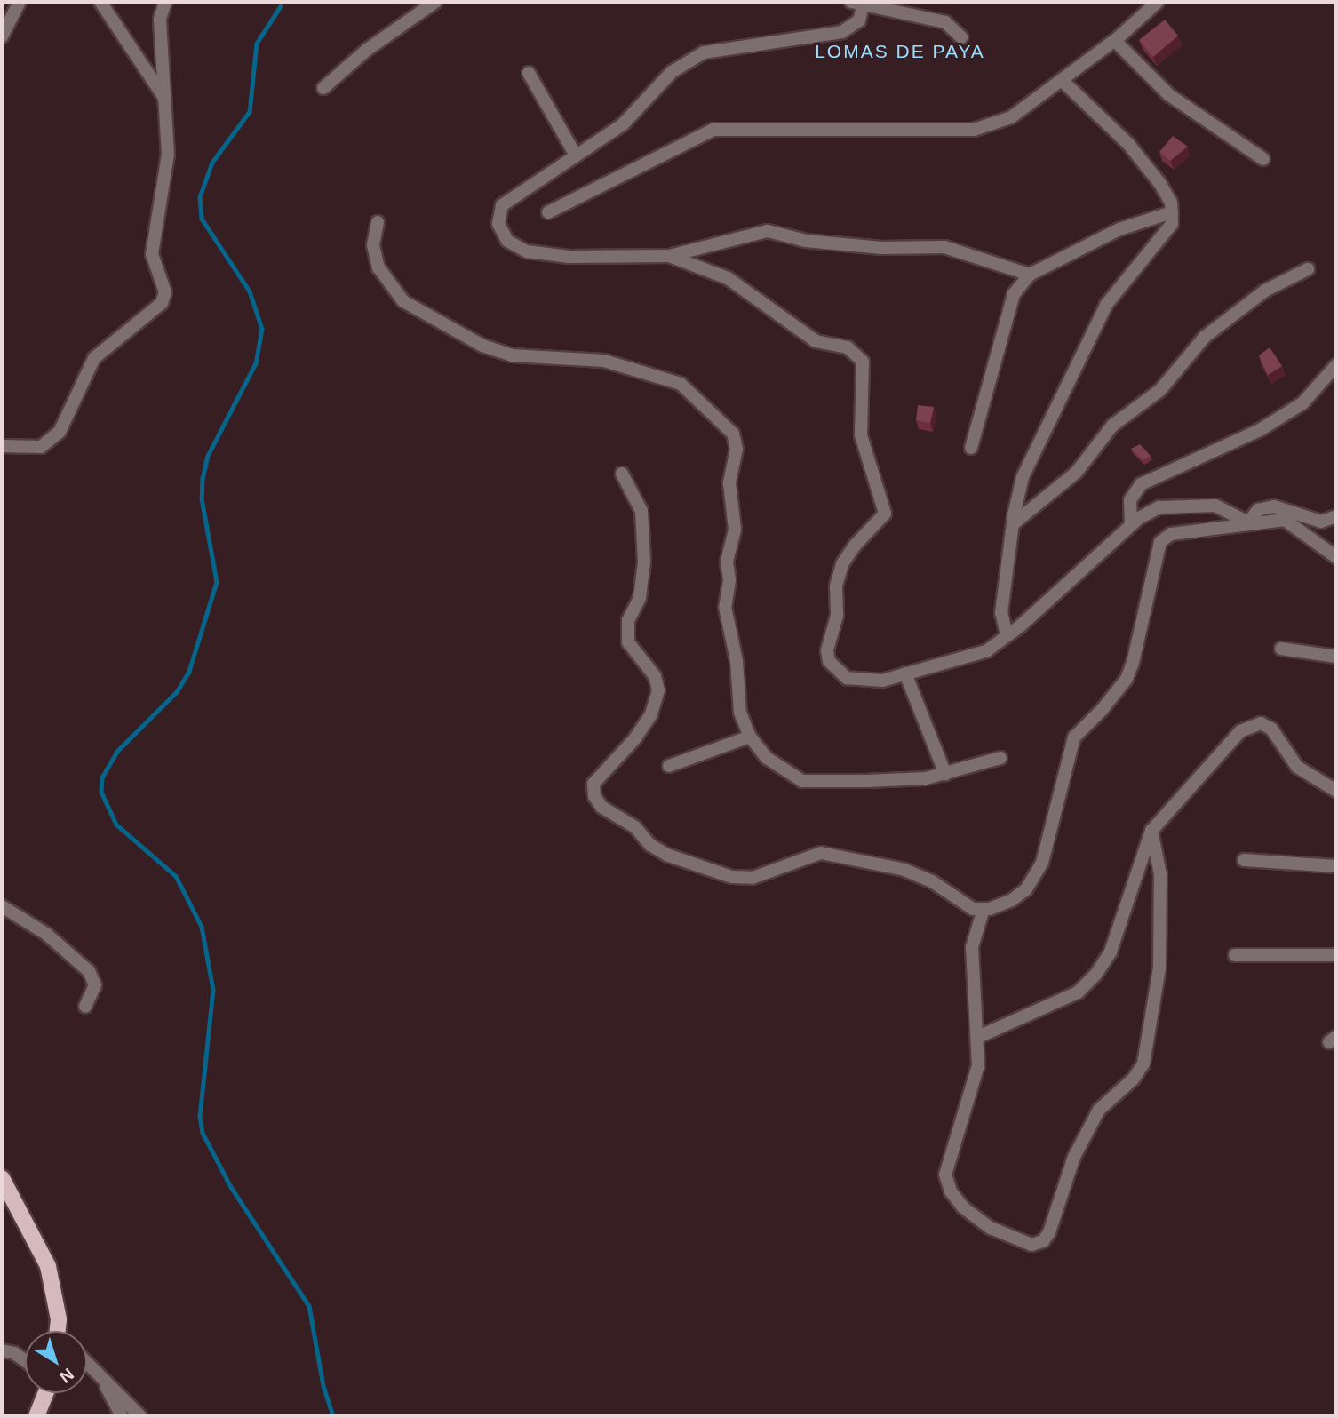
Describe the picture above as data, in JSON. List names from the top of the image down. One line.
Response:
{"districts":["LOMAS DE PAYA"],"north":"bottom right"}
